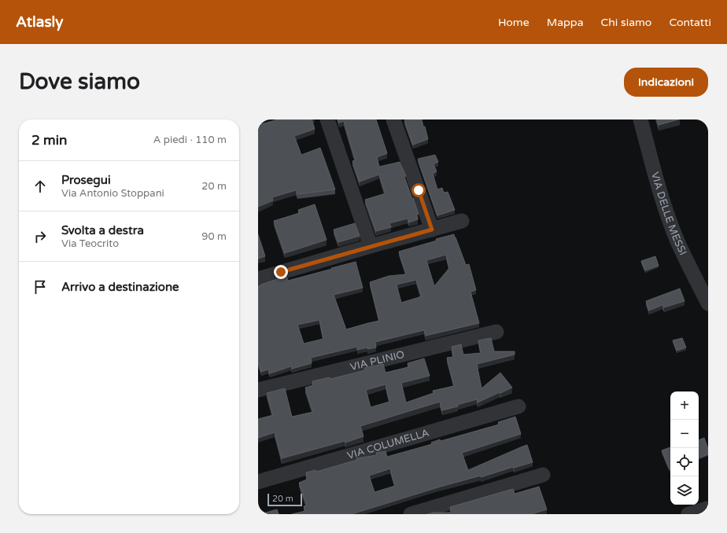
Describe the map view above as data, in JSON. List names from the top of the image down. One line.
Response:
{"streets":{"street":["VIA DELLE MESSI","VIA PLINIO","VIA COLUMELLA"]},"scale_bar":"20 m","page":{"header":"Atlasly","nav":["Home","Mappa","Chi siamo","Contatti"],"buttons":"Indicazioni","title":"Dove siamo","heading":["2 min","A piedi · 110 m"],"list":[["Prosegui","Via Antonio Stoppani","20 m"],["Svolta a destra","Via Teocrito","90 m"],"Arrivo a destinazione"],"map_buttons":["+","−"],"scale":"20 m"}}
